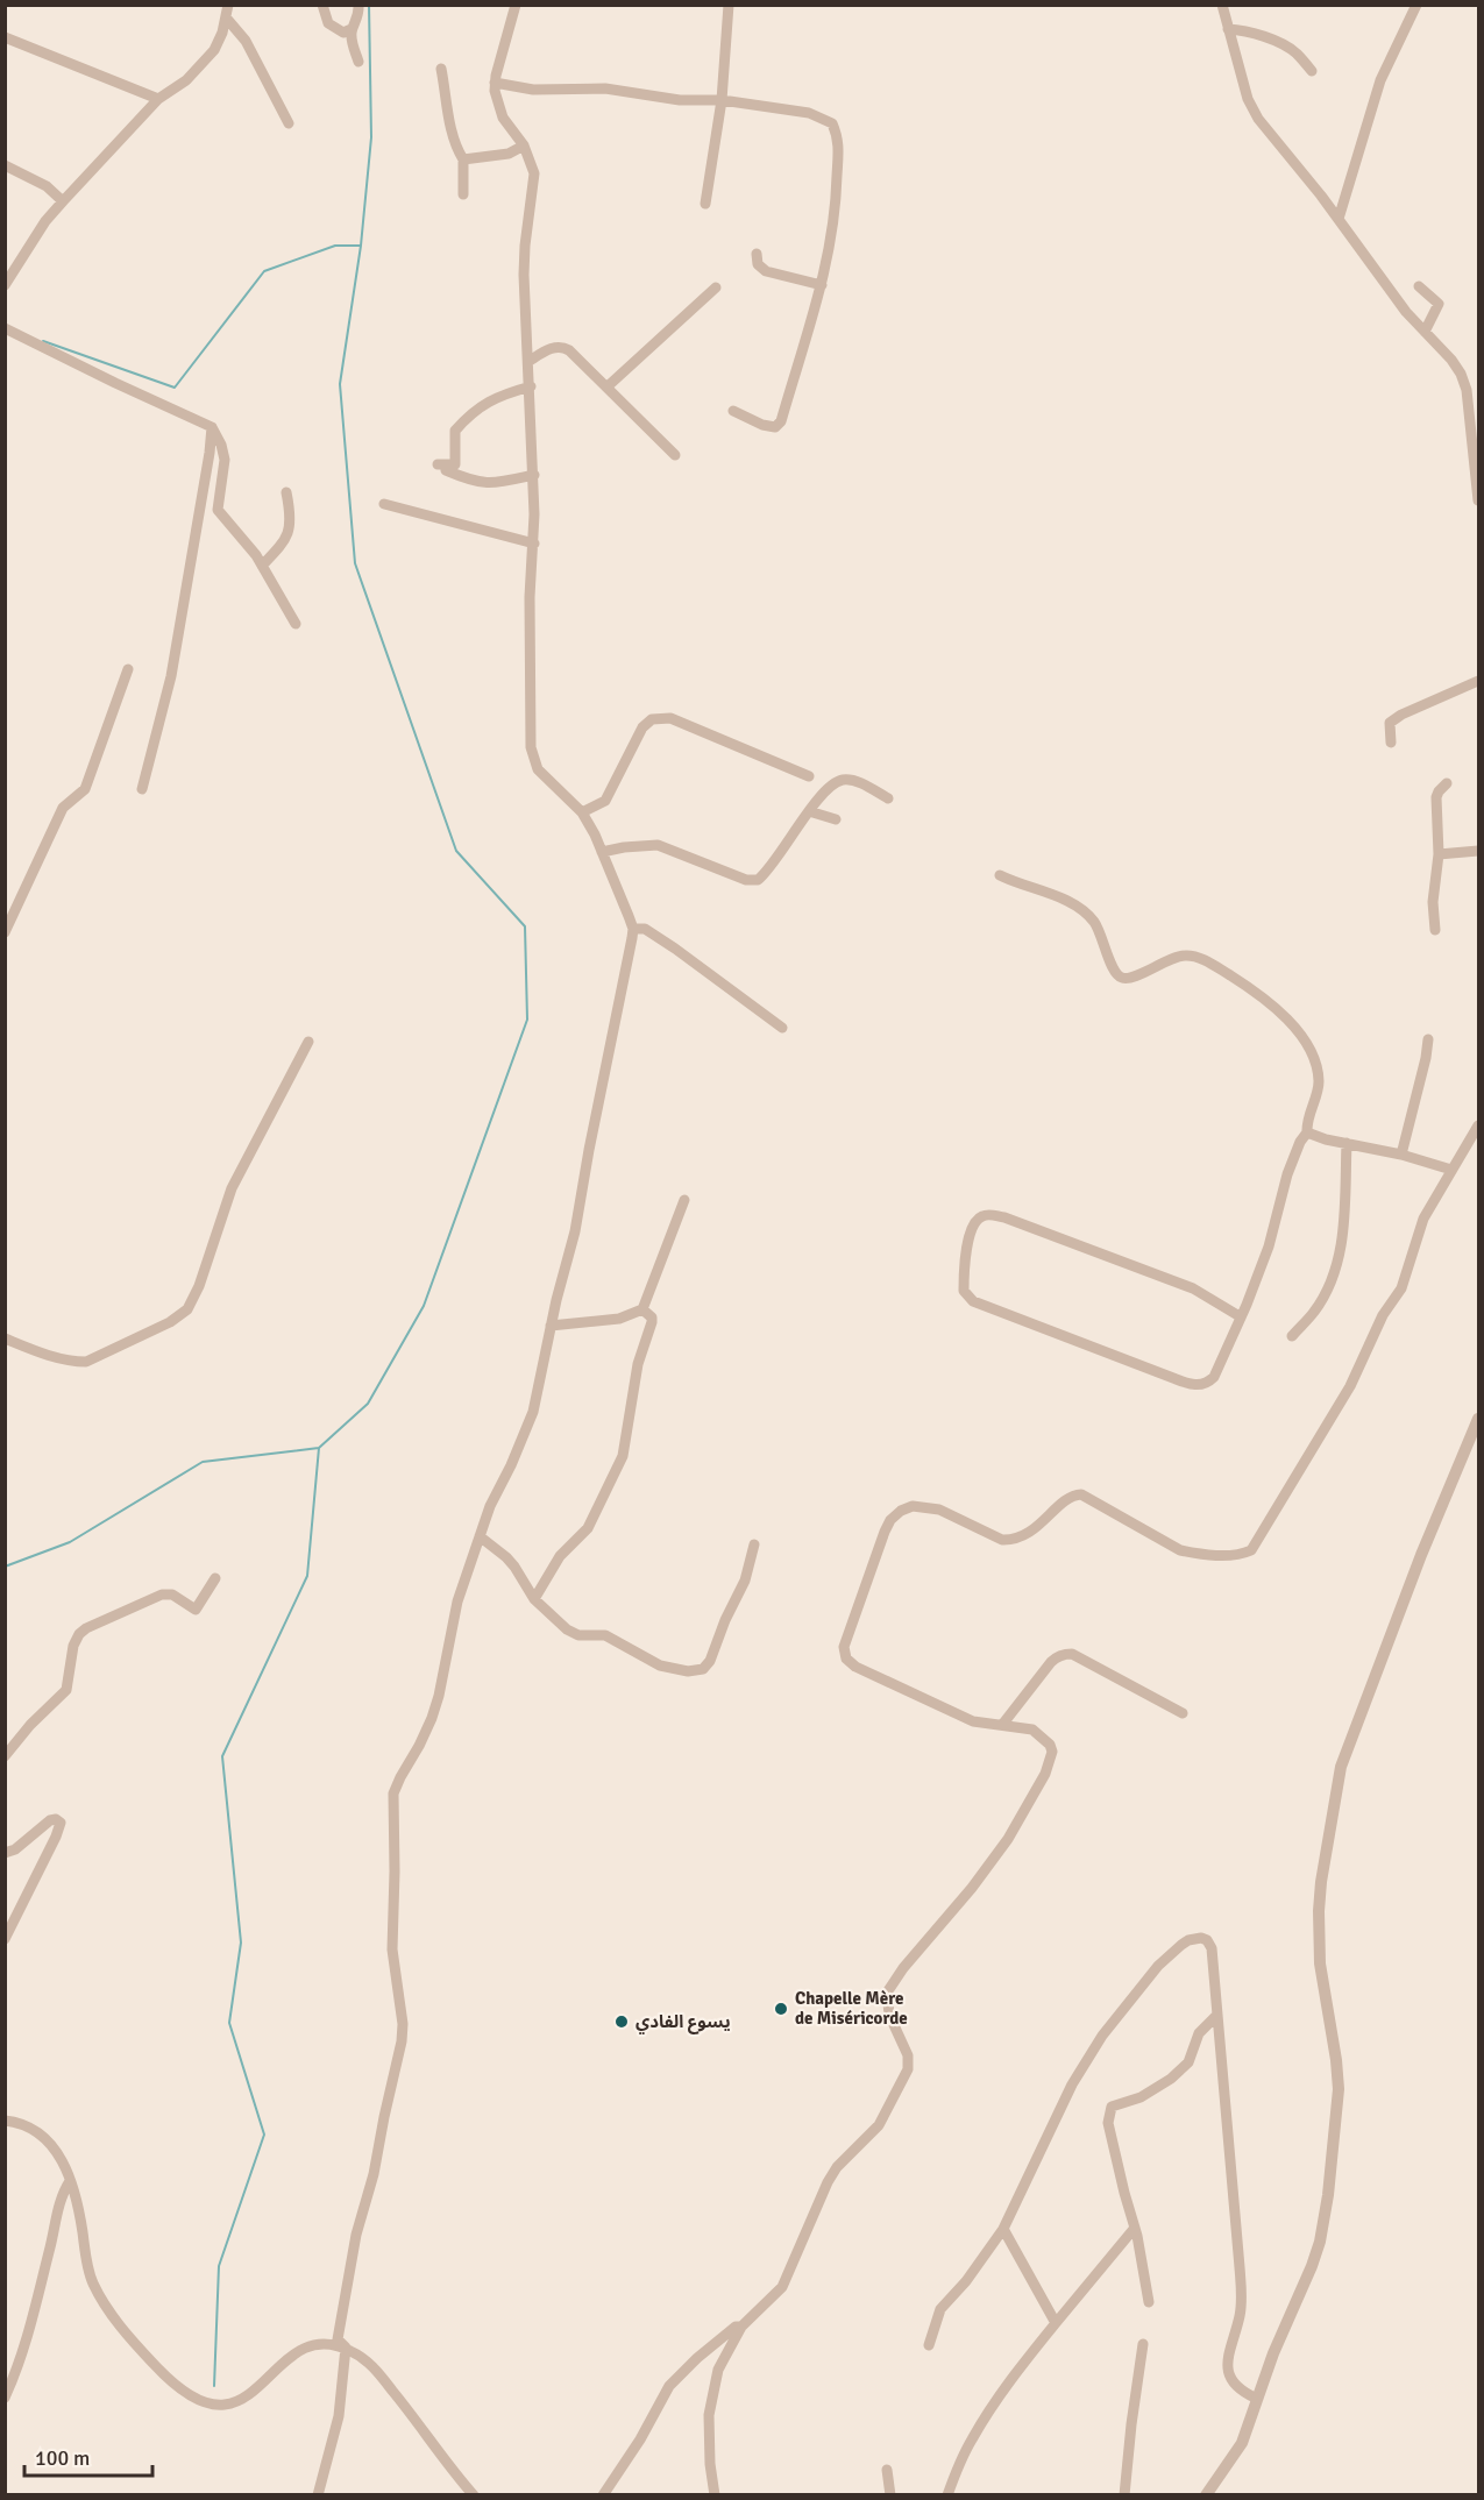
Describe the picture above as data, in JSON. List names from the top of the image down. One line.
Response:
{"places":["Chapelle Mère de Miséricorde","يسوع الفادي"],"scale_bar":"100 m"}
